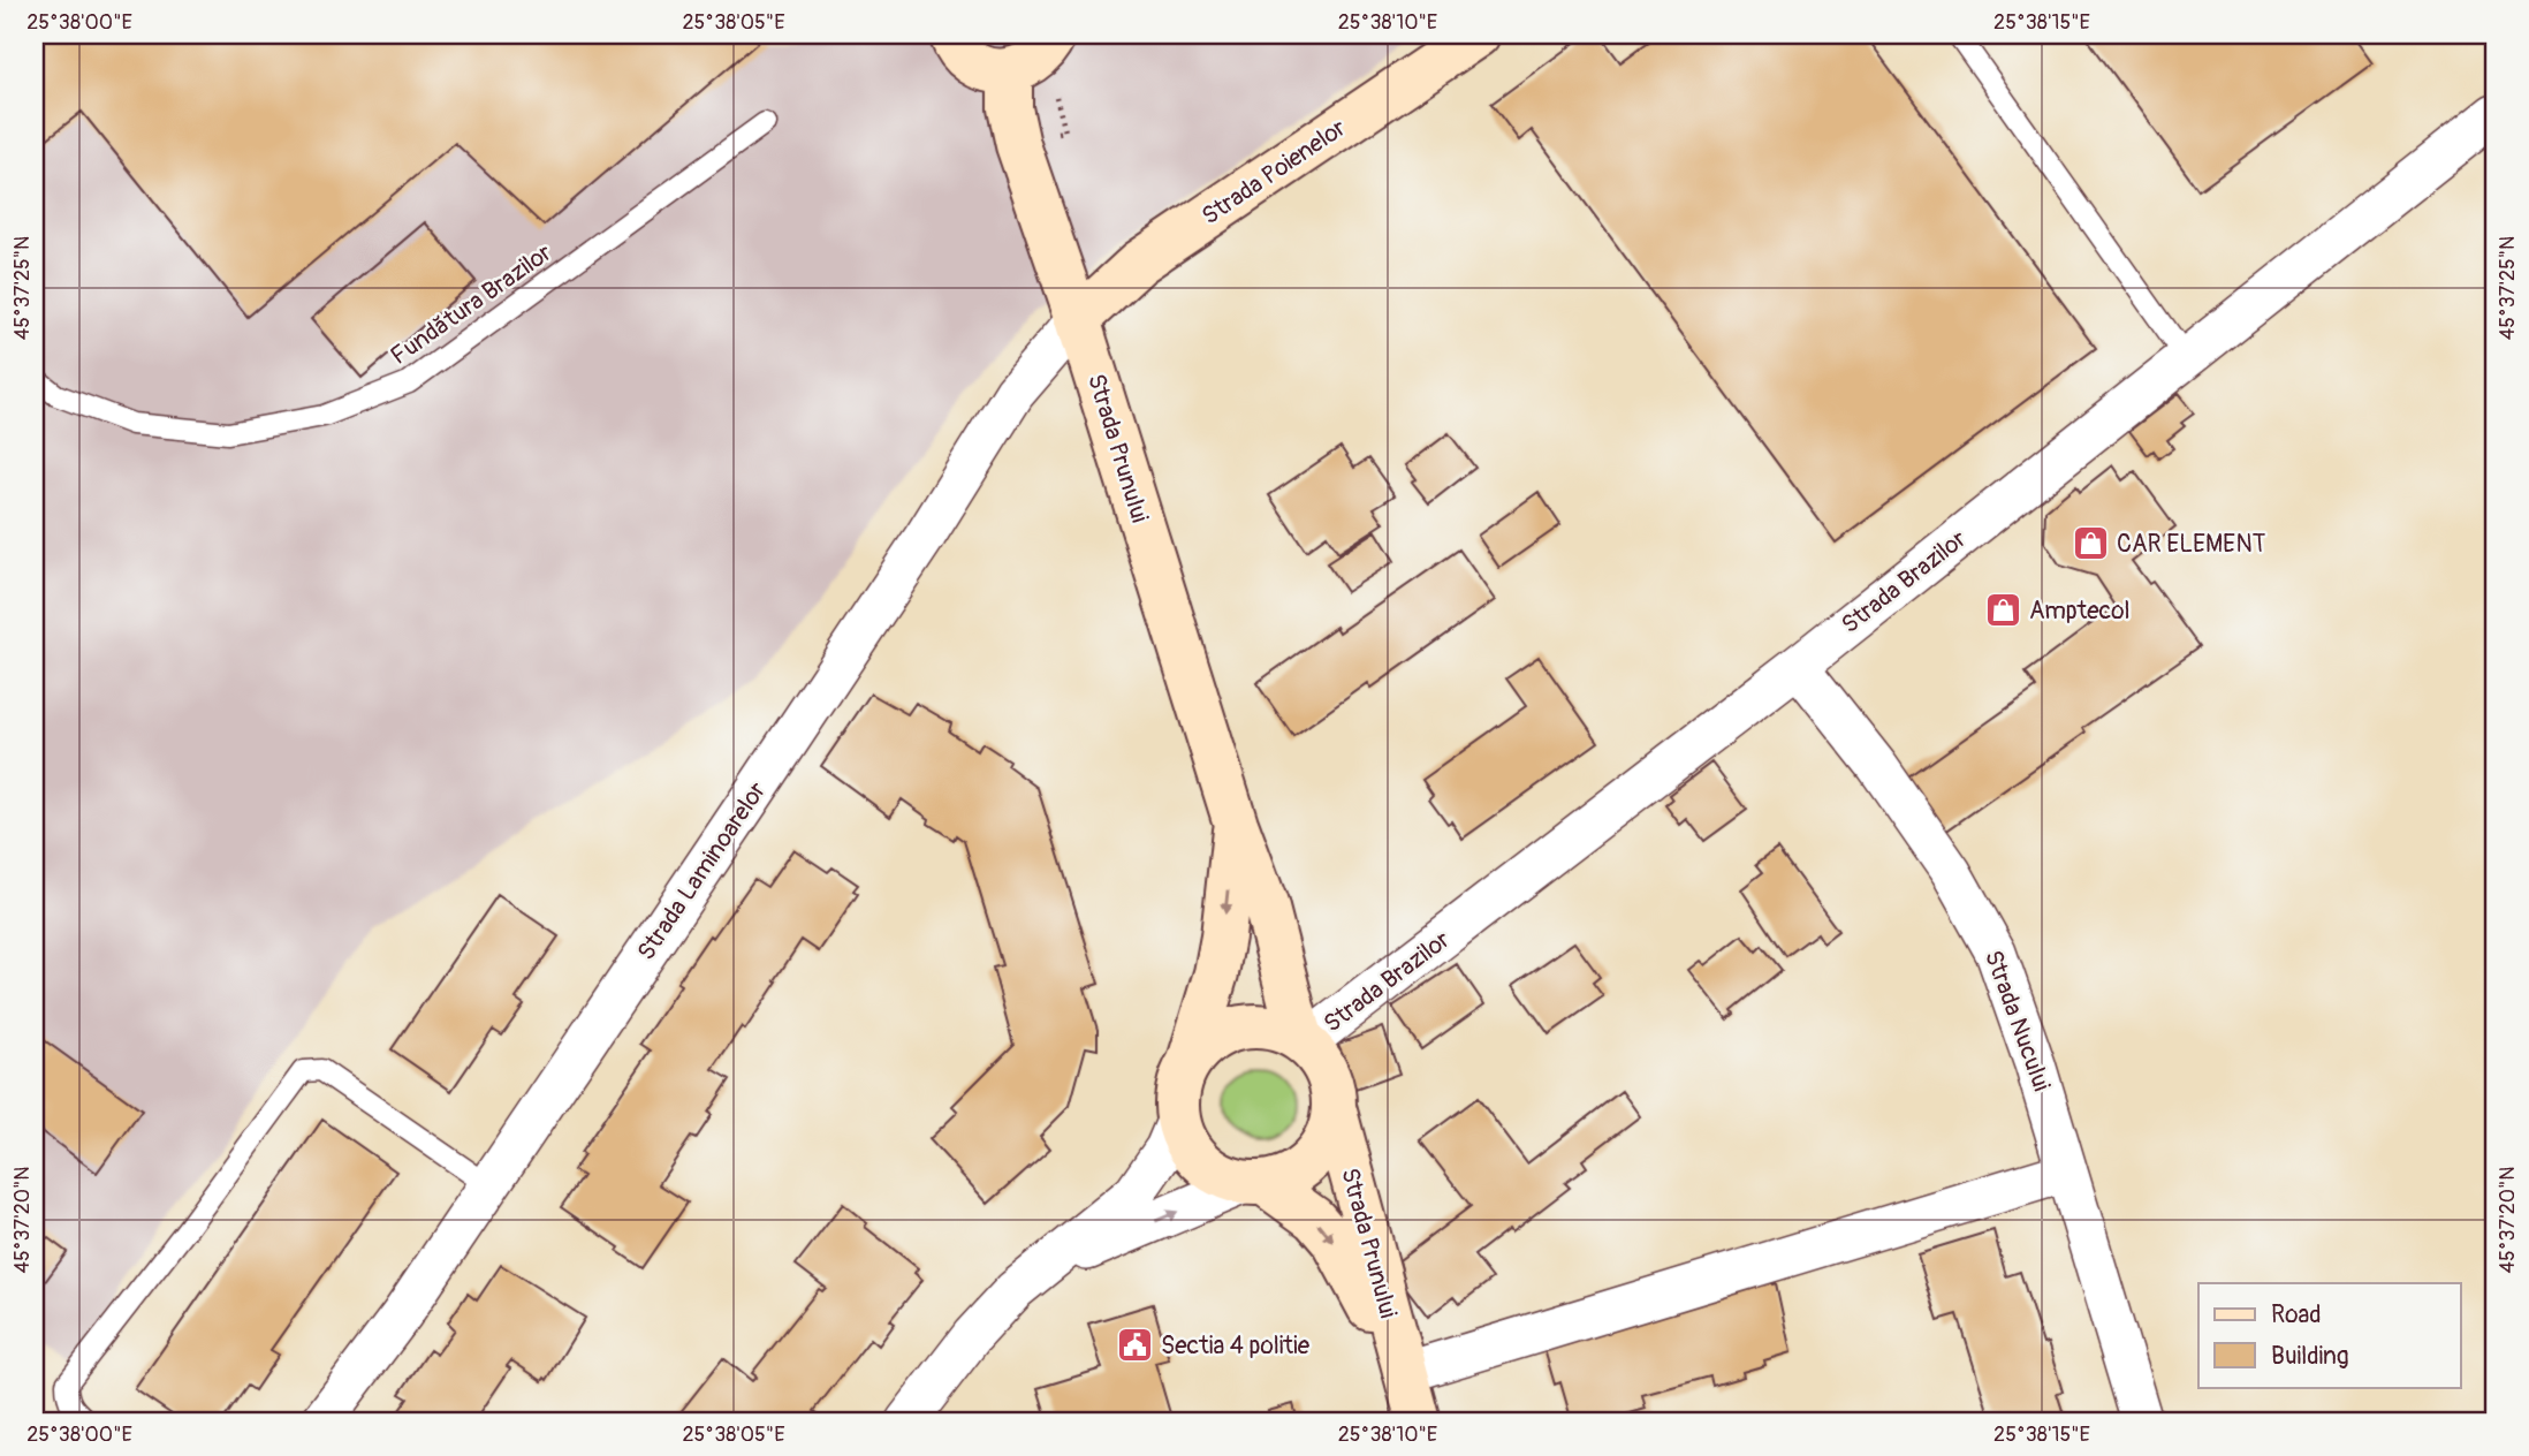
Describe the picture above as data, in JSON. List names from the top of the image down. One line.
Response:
{"streets":{"street":["Strada Poienelor","Strada Prunului","Strada Brazilor","Strada Laminoarelor","Strada Nucului"],"lane":["Fundătura Brazilor"]},"crossings":[["Strada Poienelor","Strada Prunului"],["Strada Poienelor","Strada Laminoarelor"],["Strada Prunului","Strada Brazilor"],["Strada Prunului","Strada Laminoarelor"],["Strada Brazilor","Strada Nucului"]],"places":{"shop":["CAR ELEMENT","Amptecol"],"public building":["Sectia 4 politie"]},"legend":["Road","Building"],"coordinates":["25°38'00\"E","25°38'05\"E","25°38'10\"E","25°38'15\"E","45°37'25\"N","45°37'20\"N"]}
